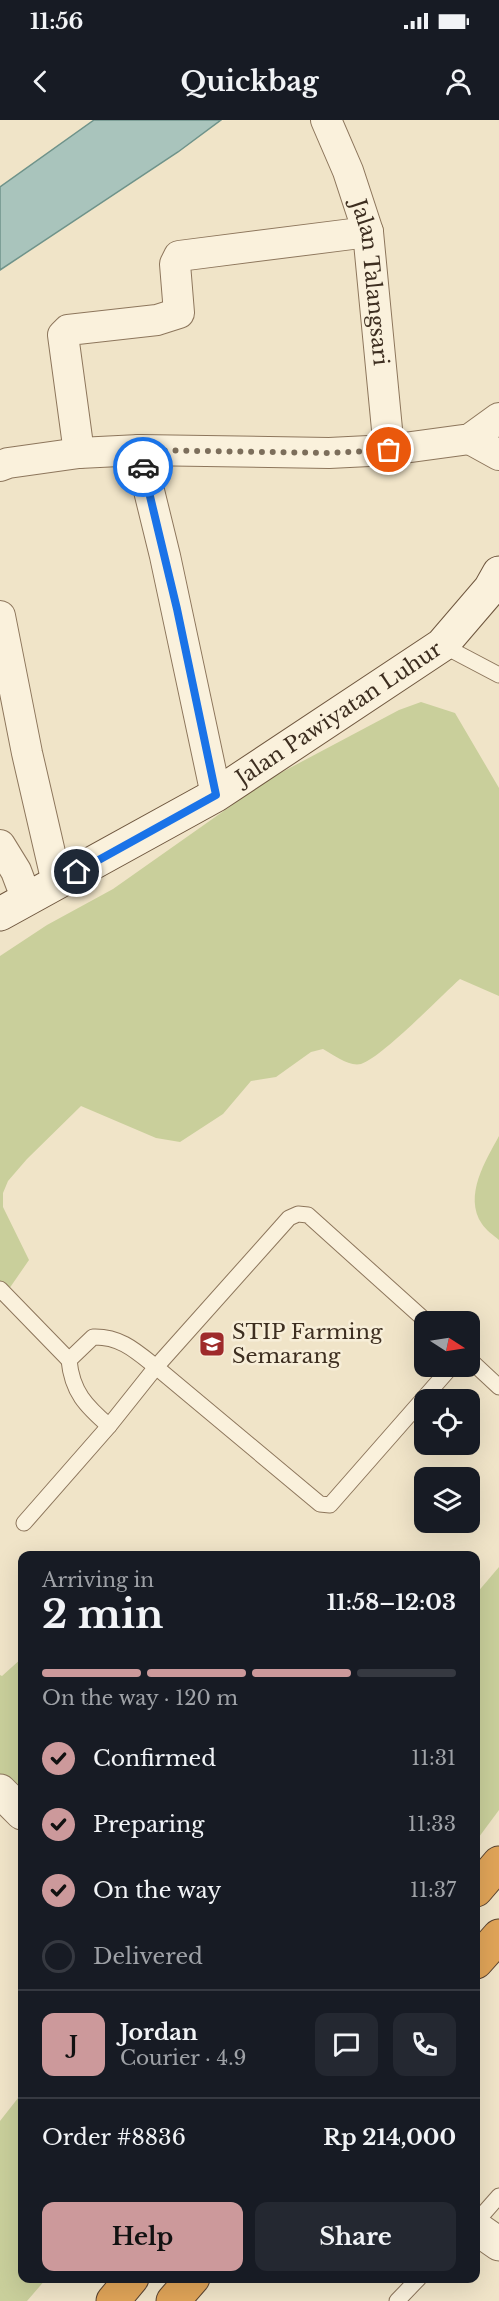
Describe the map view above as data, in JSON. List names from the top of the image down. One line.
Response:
{"streets":{"main road":["Jalan Pawiyatan Luhur"],"street":["Jalan Talangsari"]},"places":{"school or university":["STIP Farming Semarang"]},"north":"right","page":{"status":"11:56","header":"Quickbag","heading":["2 min","Arriving in","11:58–12:03"],"panel":["Jordan","Courier · 4.9","Order #8836","Rp 214,000"],"bar":"On the way · 120 m","list":[["Confirmed","11:31"],["Preparing","11:33"],["On the way","11:37"],"Delivered"],"round":"J","buttons":["Help","Share"]}}
